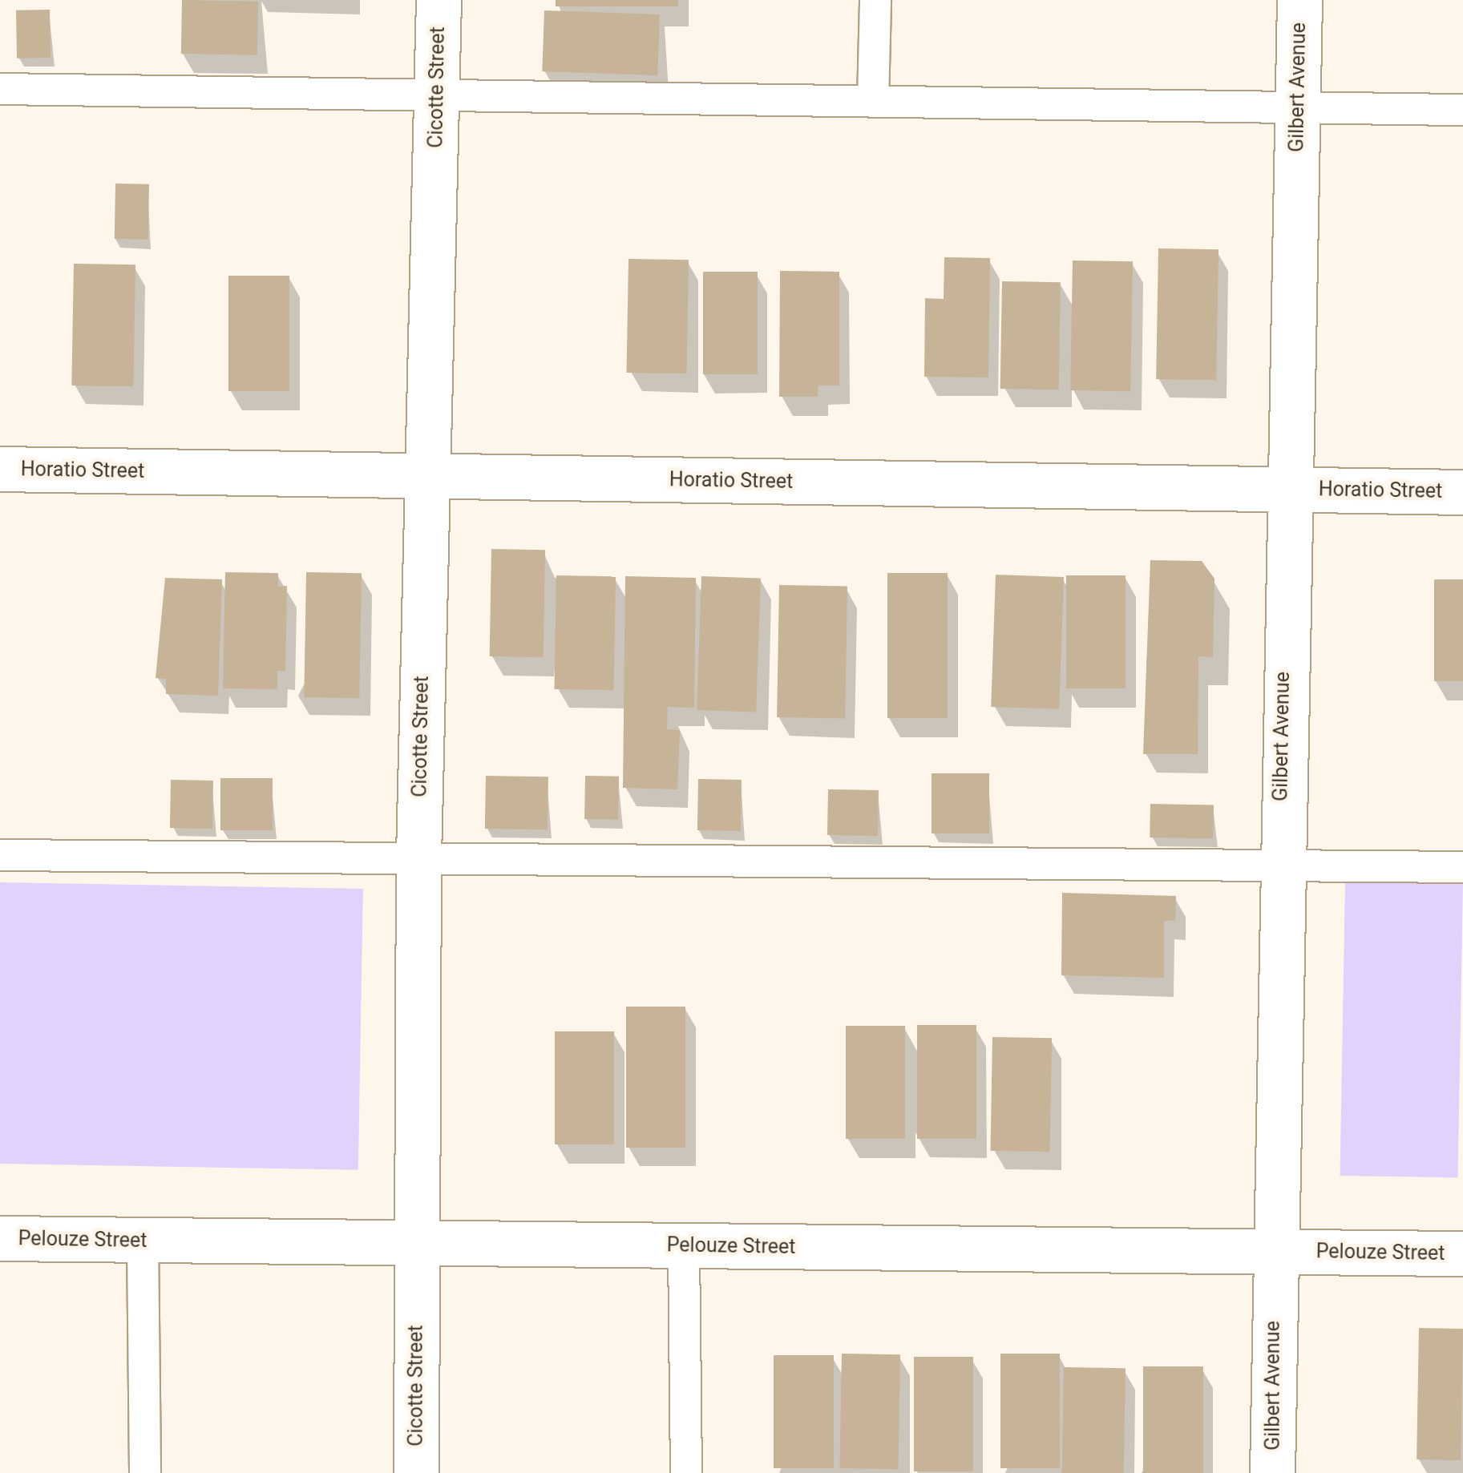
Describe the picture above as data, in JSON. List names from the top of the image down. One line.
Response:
{"streets":{"street":["Cicotte Street","Gilbert Avenue","Horatio Street","Pelouze Street"]},"crossings":[["Cicotte Street","Horatio Street"],["Cicotte Street","Pelouze Street"],["Gilbert Avenue","Horatio Street"],["Gilbert Avenue","Pelouze Street"]]}
